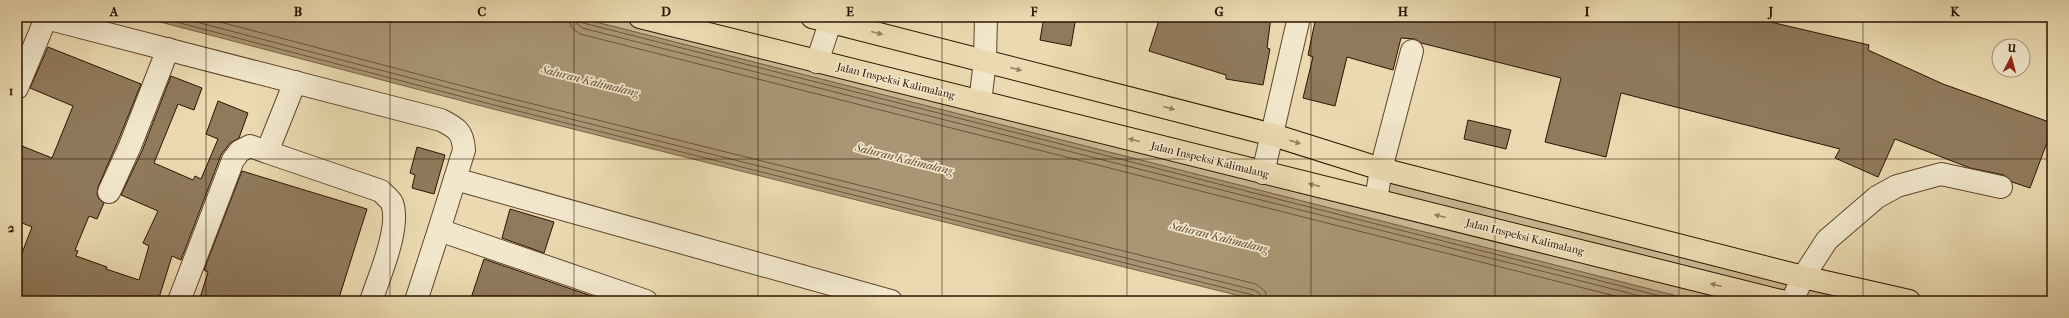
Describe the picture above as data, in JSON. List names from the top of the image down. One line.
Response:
{"streets":{"main road":["Jalan Inspeksi Kalimalang"]},"water":["Saluran Kalimalang"],"north":"top","grid":{"columns":["A","B","C","D","E","F","G","H","I","J","K"],"rows":["1","2"]}}
